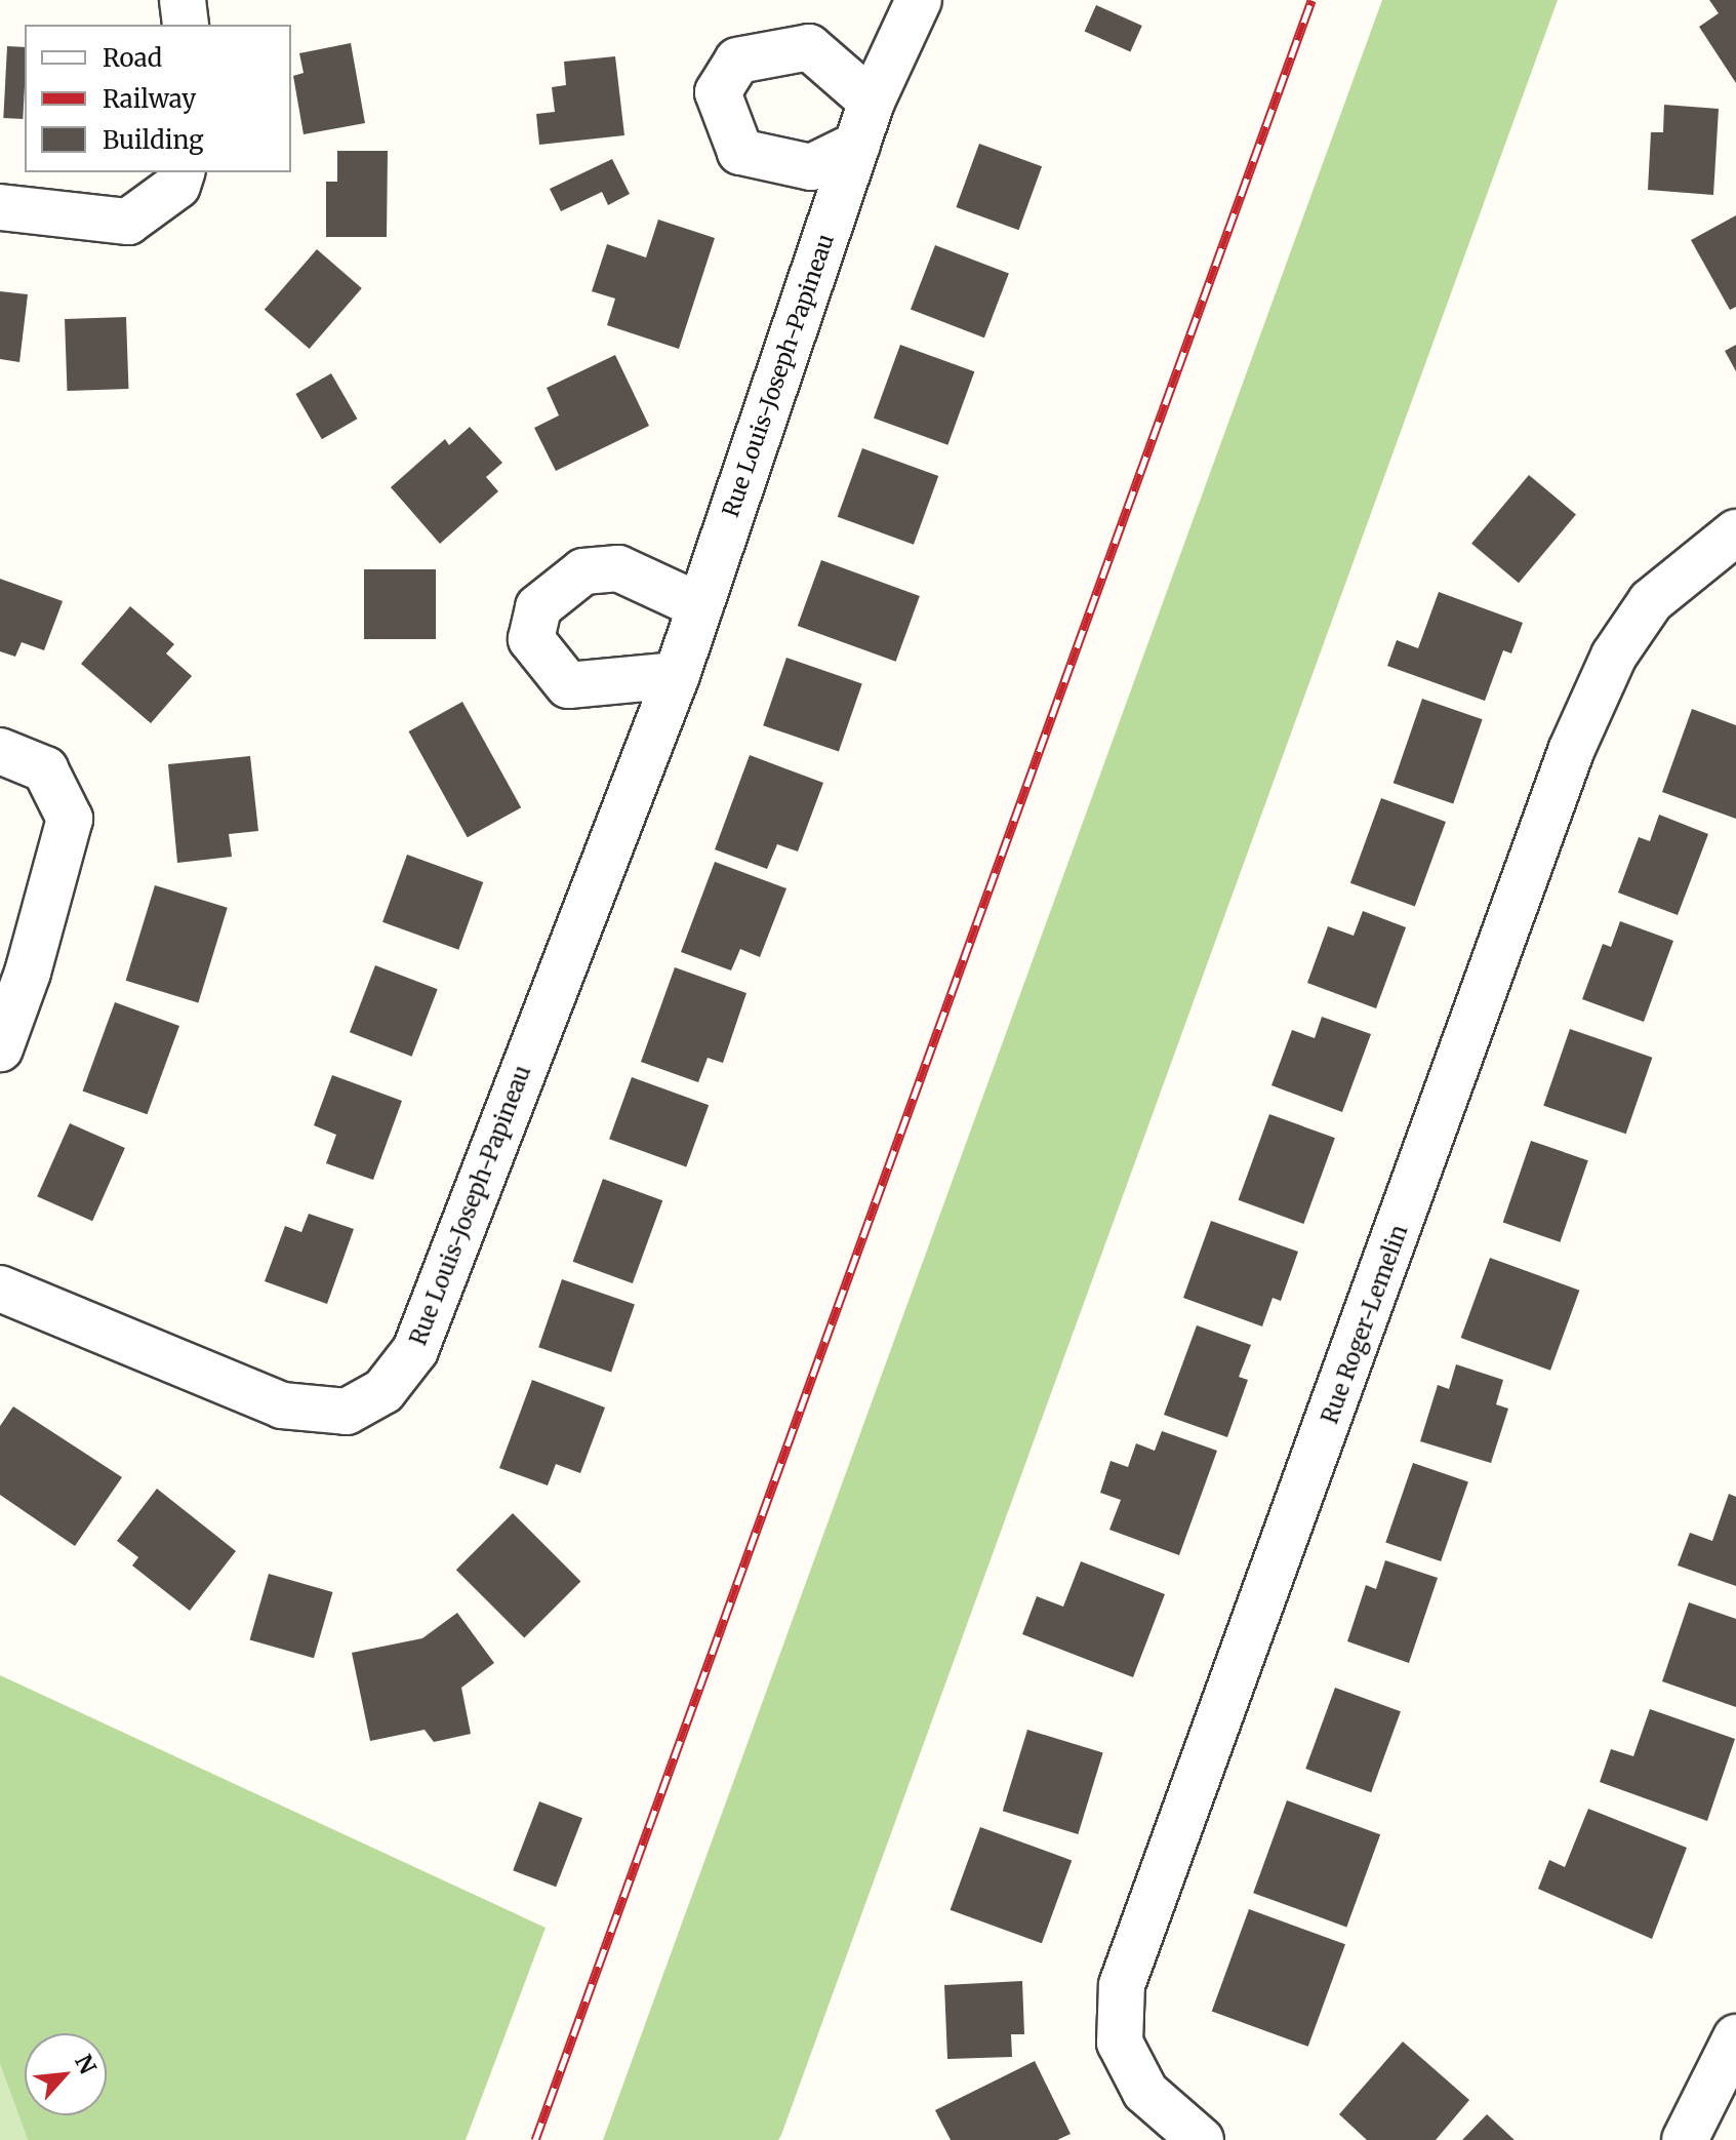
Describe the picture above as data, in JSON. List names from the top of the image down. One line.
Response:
{"streets":{"street":["Rue Louis-Joseph-Papineau","Rue Roger-Lemelin"]},"legend":["Road","Railway","Building"],"north":"top right"}
